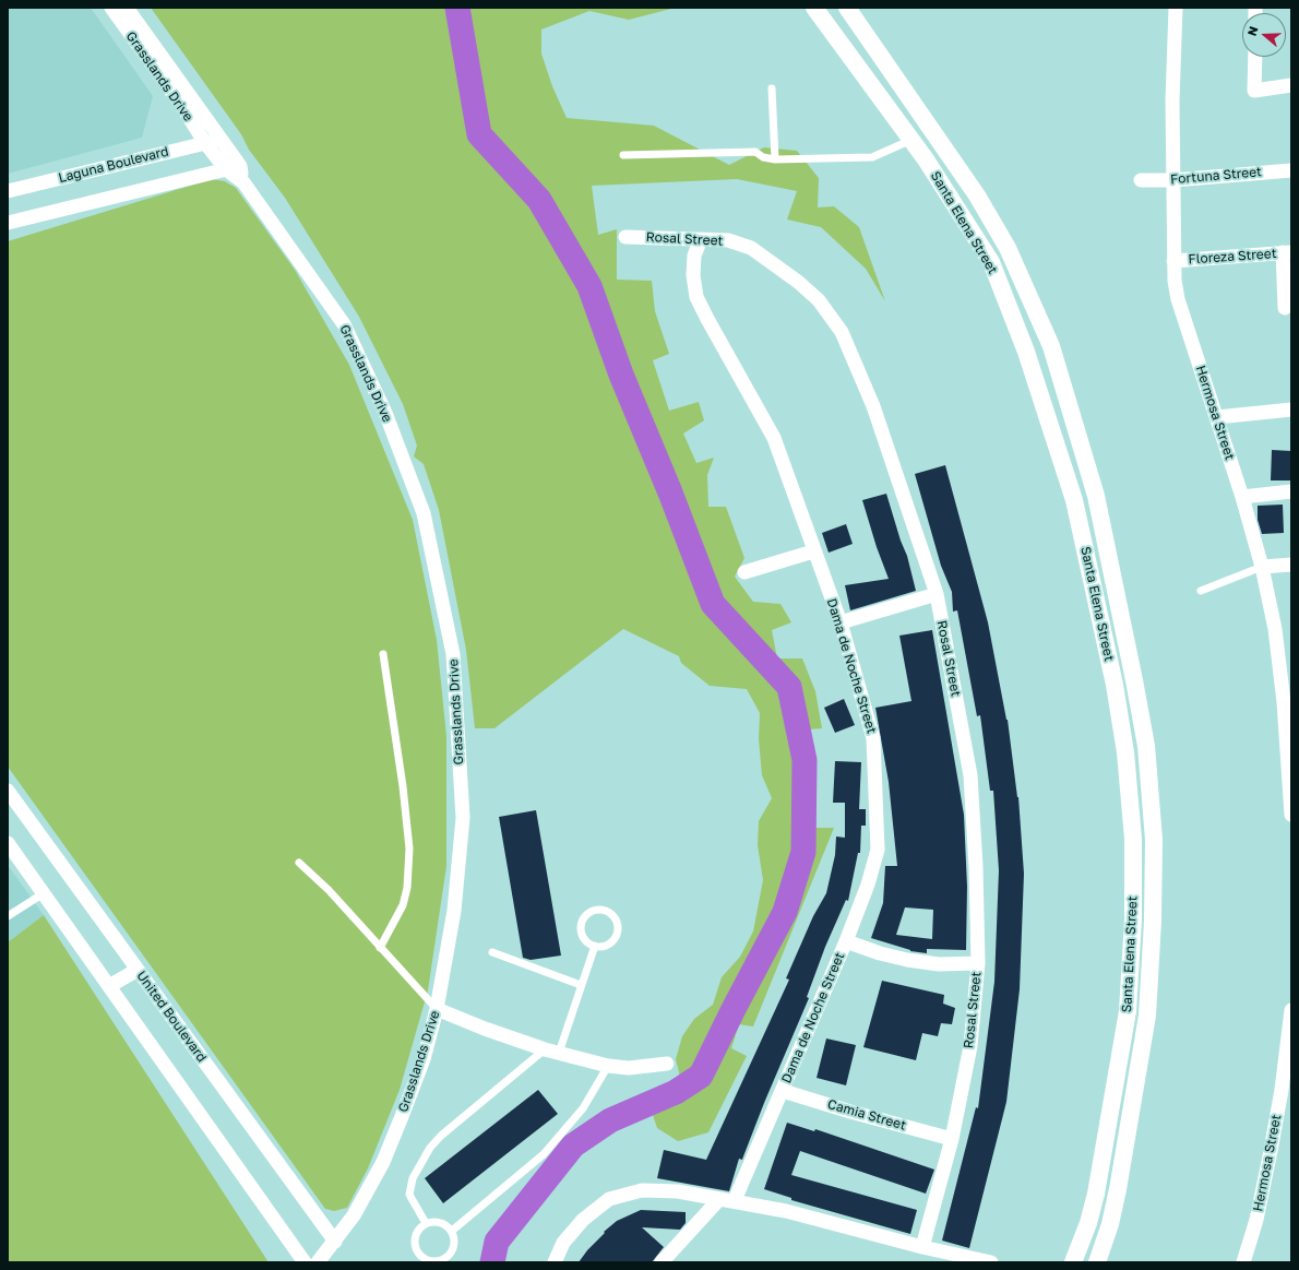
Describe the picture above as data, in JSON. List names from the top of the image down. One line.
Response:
{"streets":{"street":["Grasslands Drive","Laguna Boulevard","Fortuna Street","Santa Elena Street","Rosal Street","Floreza Street","Hermosa Street","Dama de Noche Street","United Boulevard","Camia Street"]},"crossings":[["Grasslands Drive","Laguna Boulevard"],["Grasslands Drive","United Boulevard"],["Fortuna Street","Hermosa Street"],["Rosal Street","Dama de Noche Street"],["Rosal Street","Camia Street"],["Floreza Street","Hermosa Street"],["Dama de Noche Street","Camia Street"]],"north":"left"}
